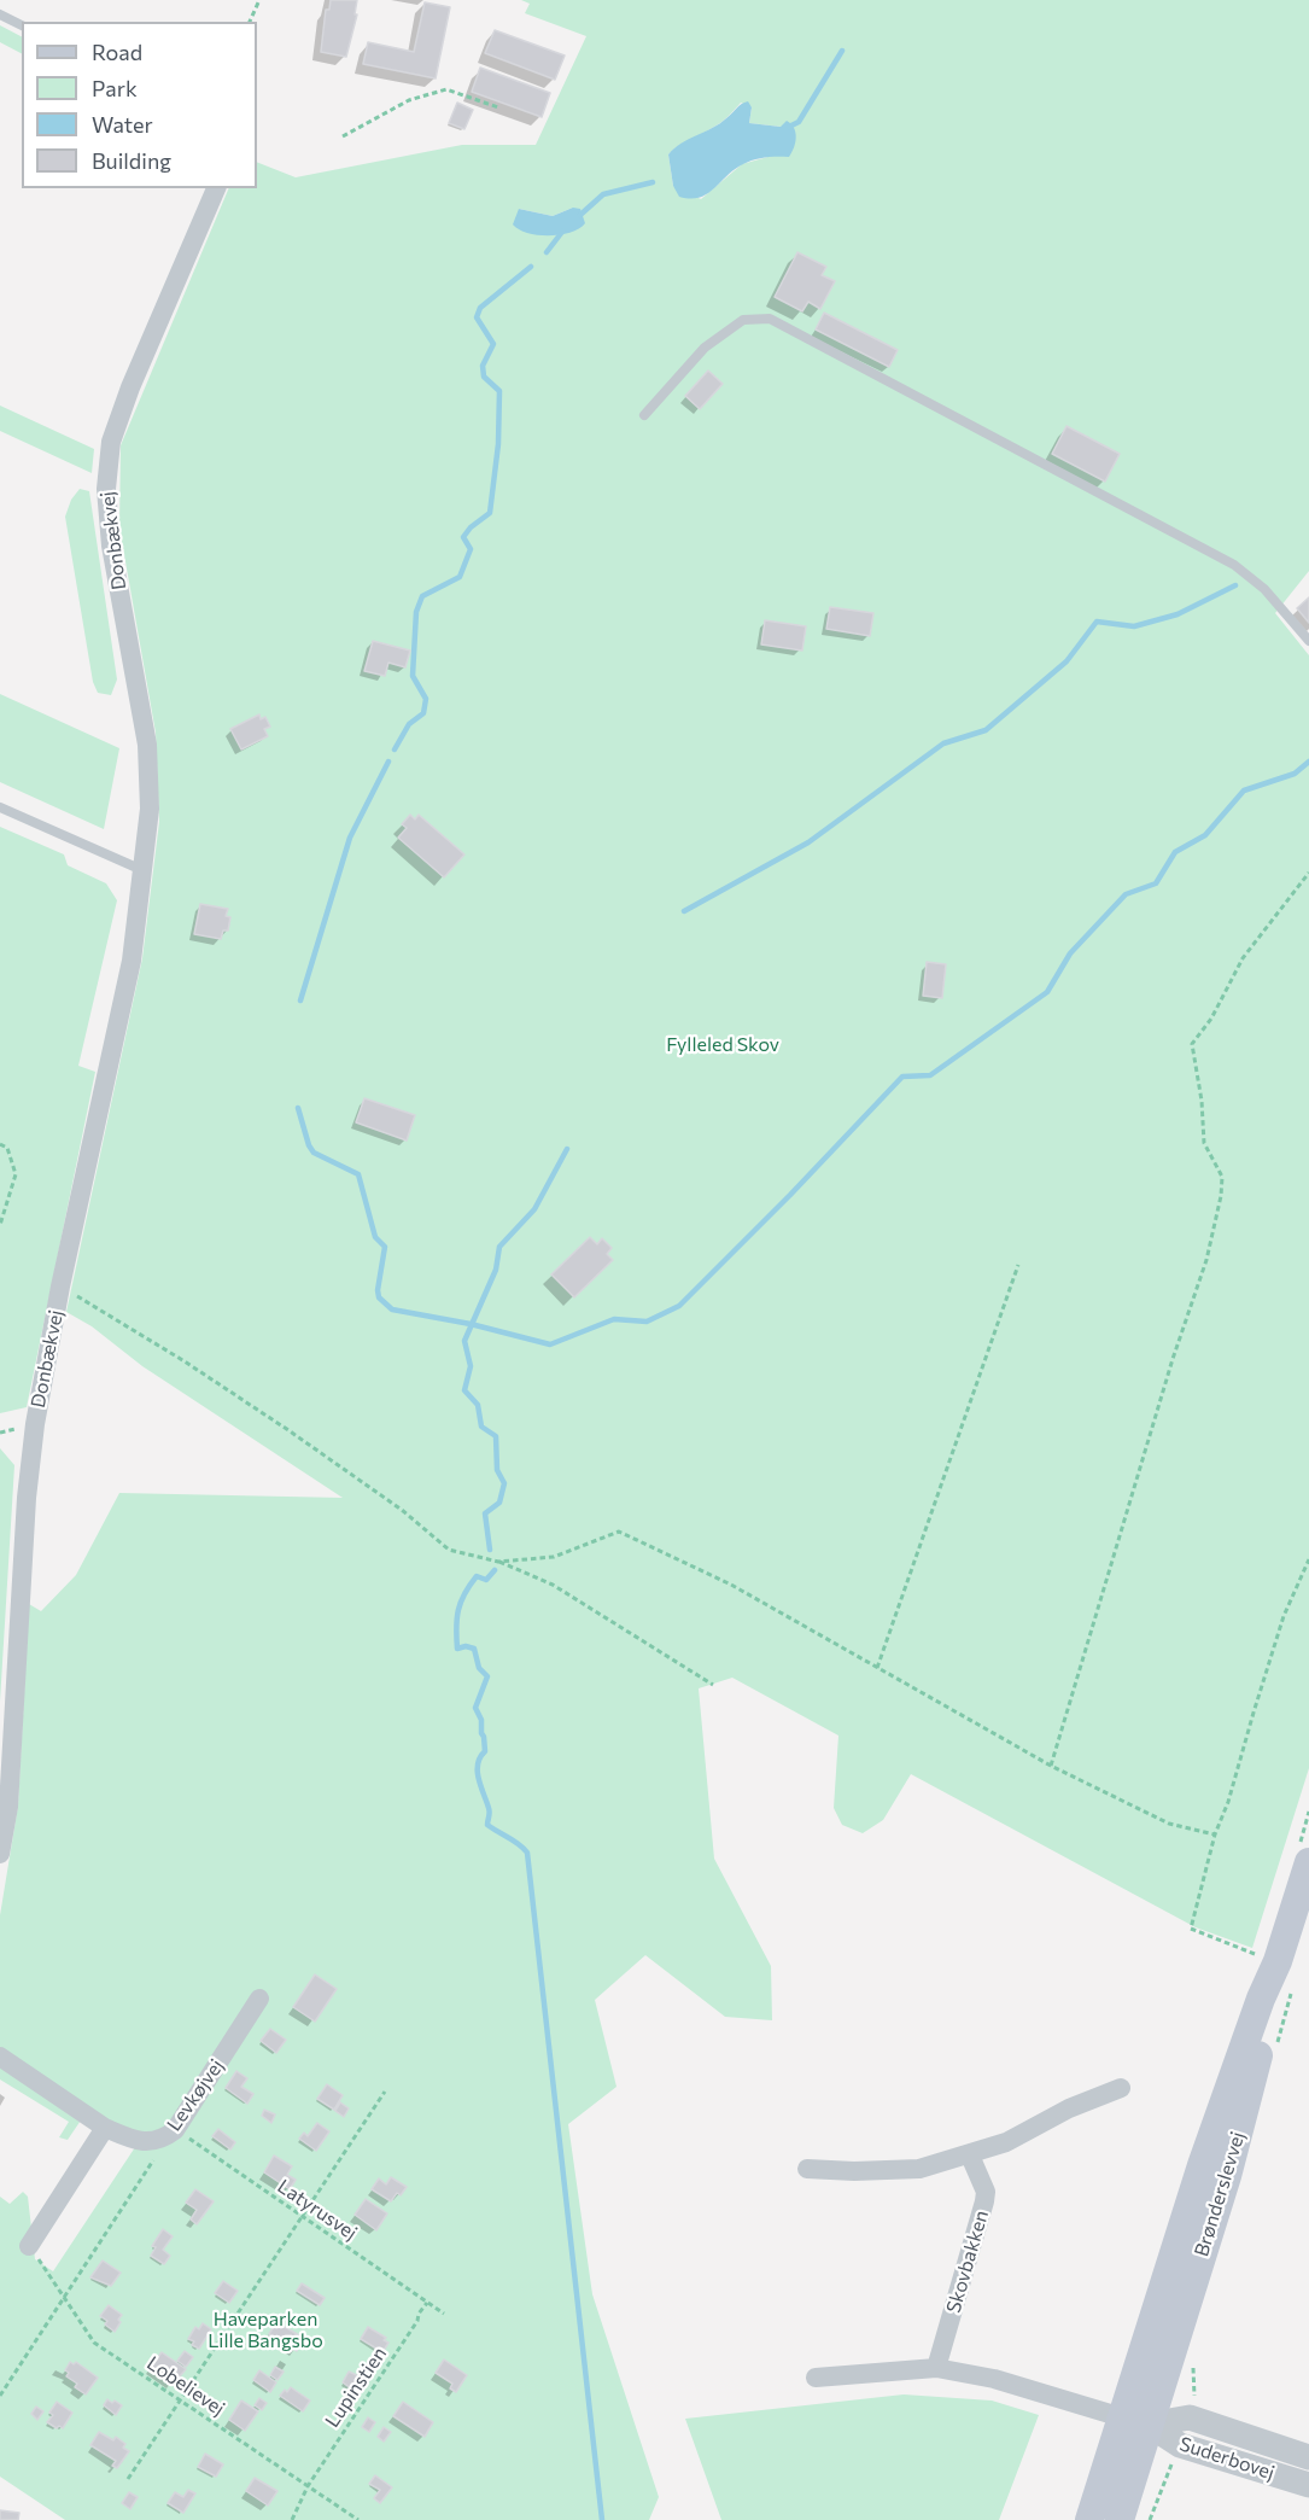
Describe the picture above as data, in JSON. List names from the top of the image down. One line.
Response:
{"streets":{"main road":["Brønderslevvej"],"street":["Donbækvej","Levkøjvej","Skovbakken","Suderbovej"],"path":["Latyrusvej","Lobelievej","Lupinstien"]},"crossings":[["Levkøjvej","Latyrusvej"],["Brønderslevvej","Suderbovej"],["Latyrusvej","Lupinstien"],["Lobelievej","Lupinstien"]],"parks":["Fylleled Skov","Haveparken Lille Bangsbo"],"legend":["Road","Park","Water","Building"]}
